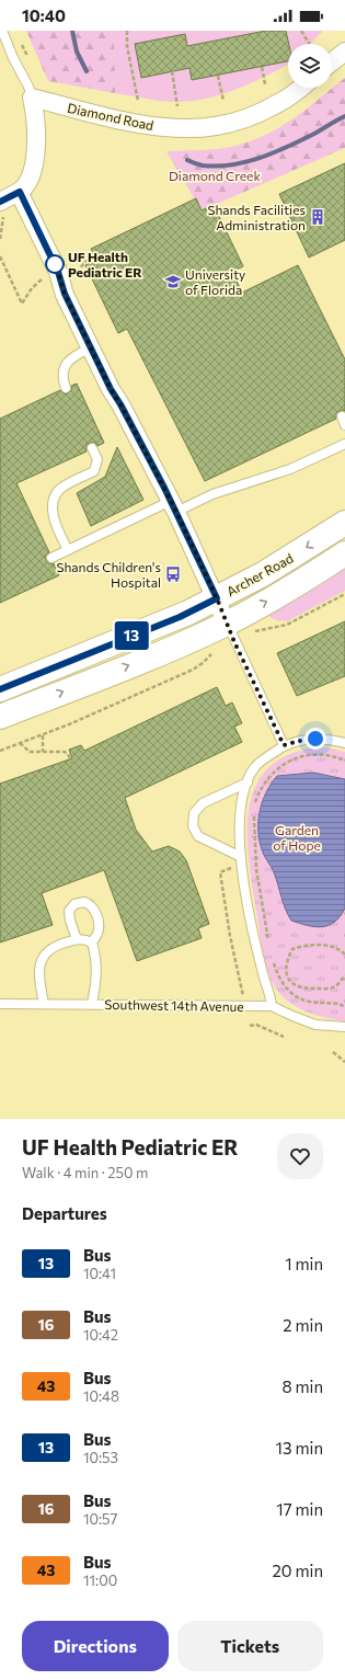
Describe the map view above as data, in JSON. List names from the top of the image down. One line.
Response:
{"streets":{"main road":["Archer Road"],"street":["Diamond Road"],"lane":["Southwest 14th Avenue"]},"parks":["Diamond Creek","Garden of Hope"],"places":{"building":["Shands Facilities Administration"],"other":["UF Health Pediatric ER"],"school or university":["University of Florida"],"bus stop":["Shands Children's Hospital"]},"lines":["bus line 13"],"page":{"status":"10:40","on_map":"13","heading":[["UF Health Pediatric ER","Walk · 4 min · 250 m"],"Departures"],"list":[{"mark":"13","name":"Bus","note":"10:41","value":"1 min"},{"mark":"16","name":"Bus","note":"10:42","value":"2 min"},{"mark":"43","name":"Bus","note":"10:48","value":"8 min"},{"mark":"13","name":"Bus","note":"10:53","value":"13 min"},{"mark":"16","name":"Bus","note":"10:57","value":"17 min"},{"mark":"43","name":"Bus","note":"11:00","value":"20 min"}],"buttons":["Directions","Tickets"]}}
